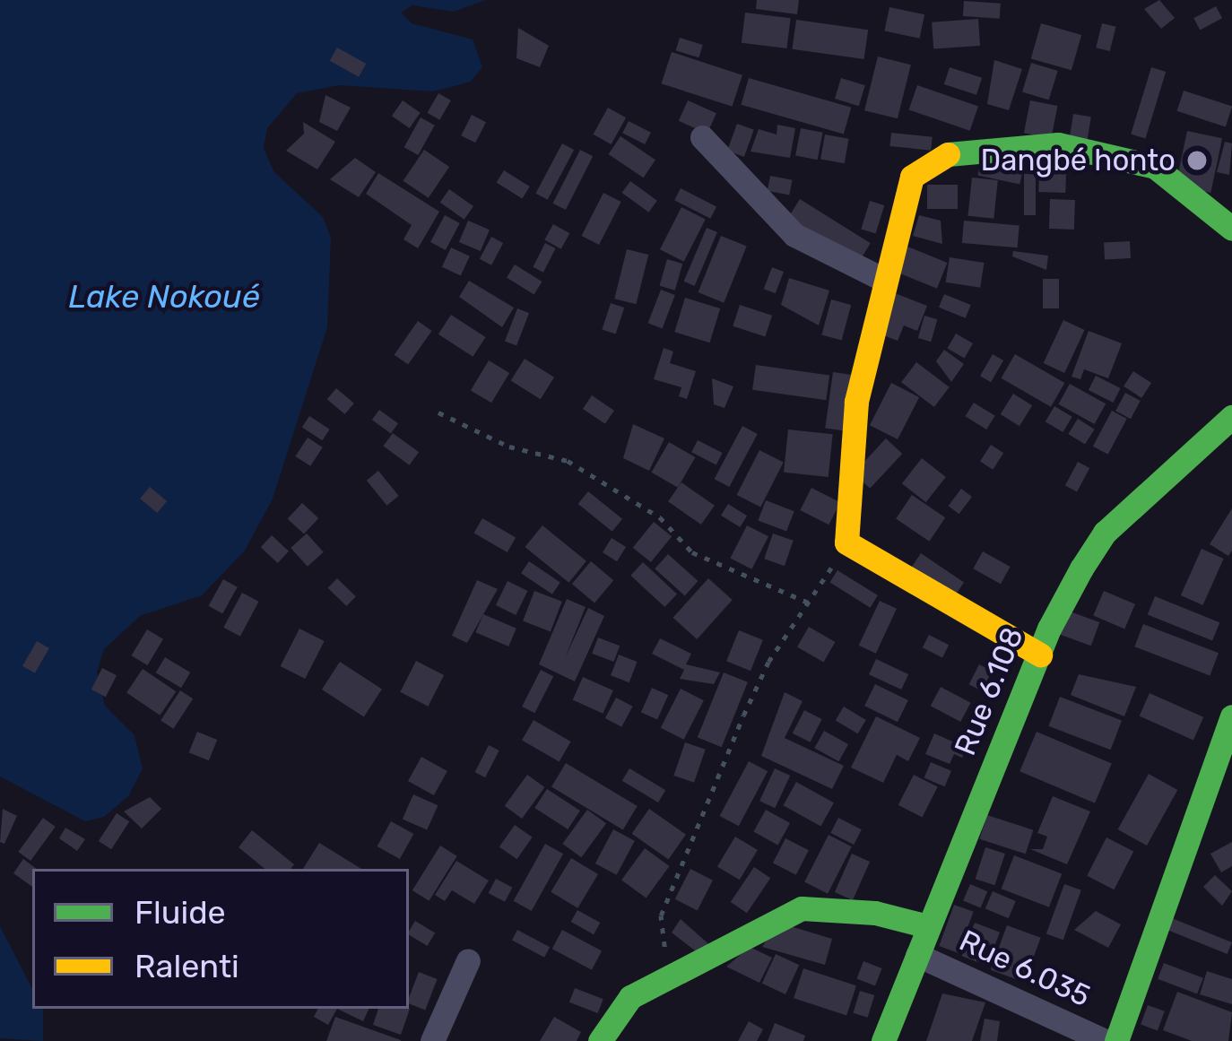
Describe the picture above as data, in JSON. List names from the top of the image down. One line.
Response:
{"streets":{"street":["Rue 6.108","Rue 6.035"]},"crossings":[["Rue 6.108","Rue 6.035"]],"water":["Lake Nokoué"],"places":["Dangbé honto"],"legend":["Fluide","Ralenti"]}
